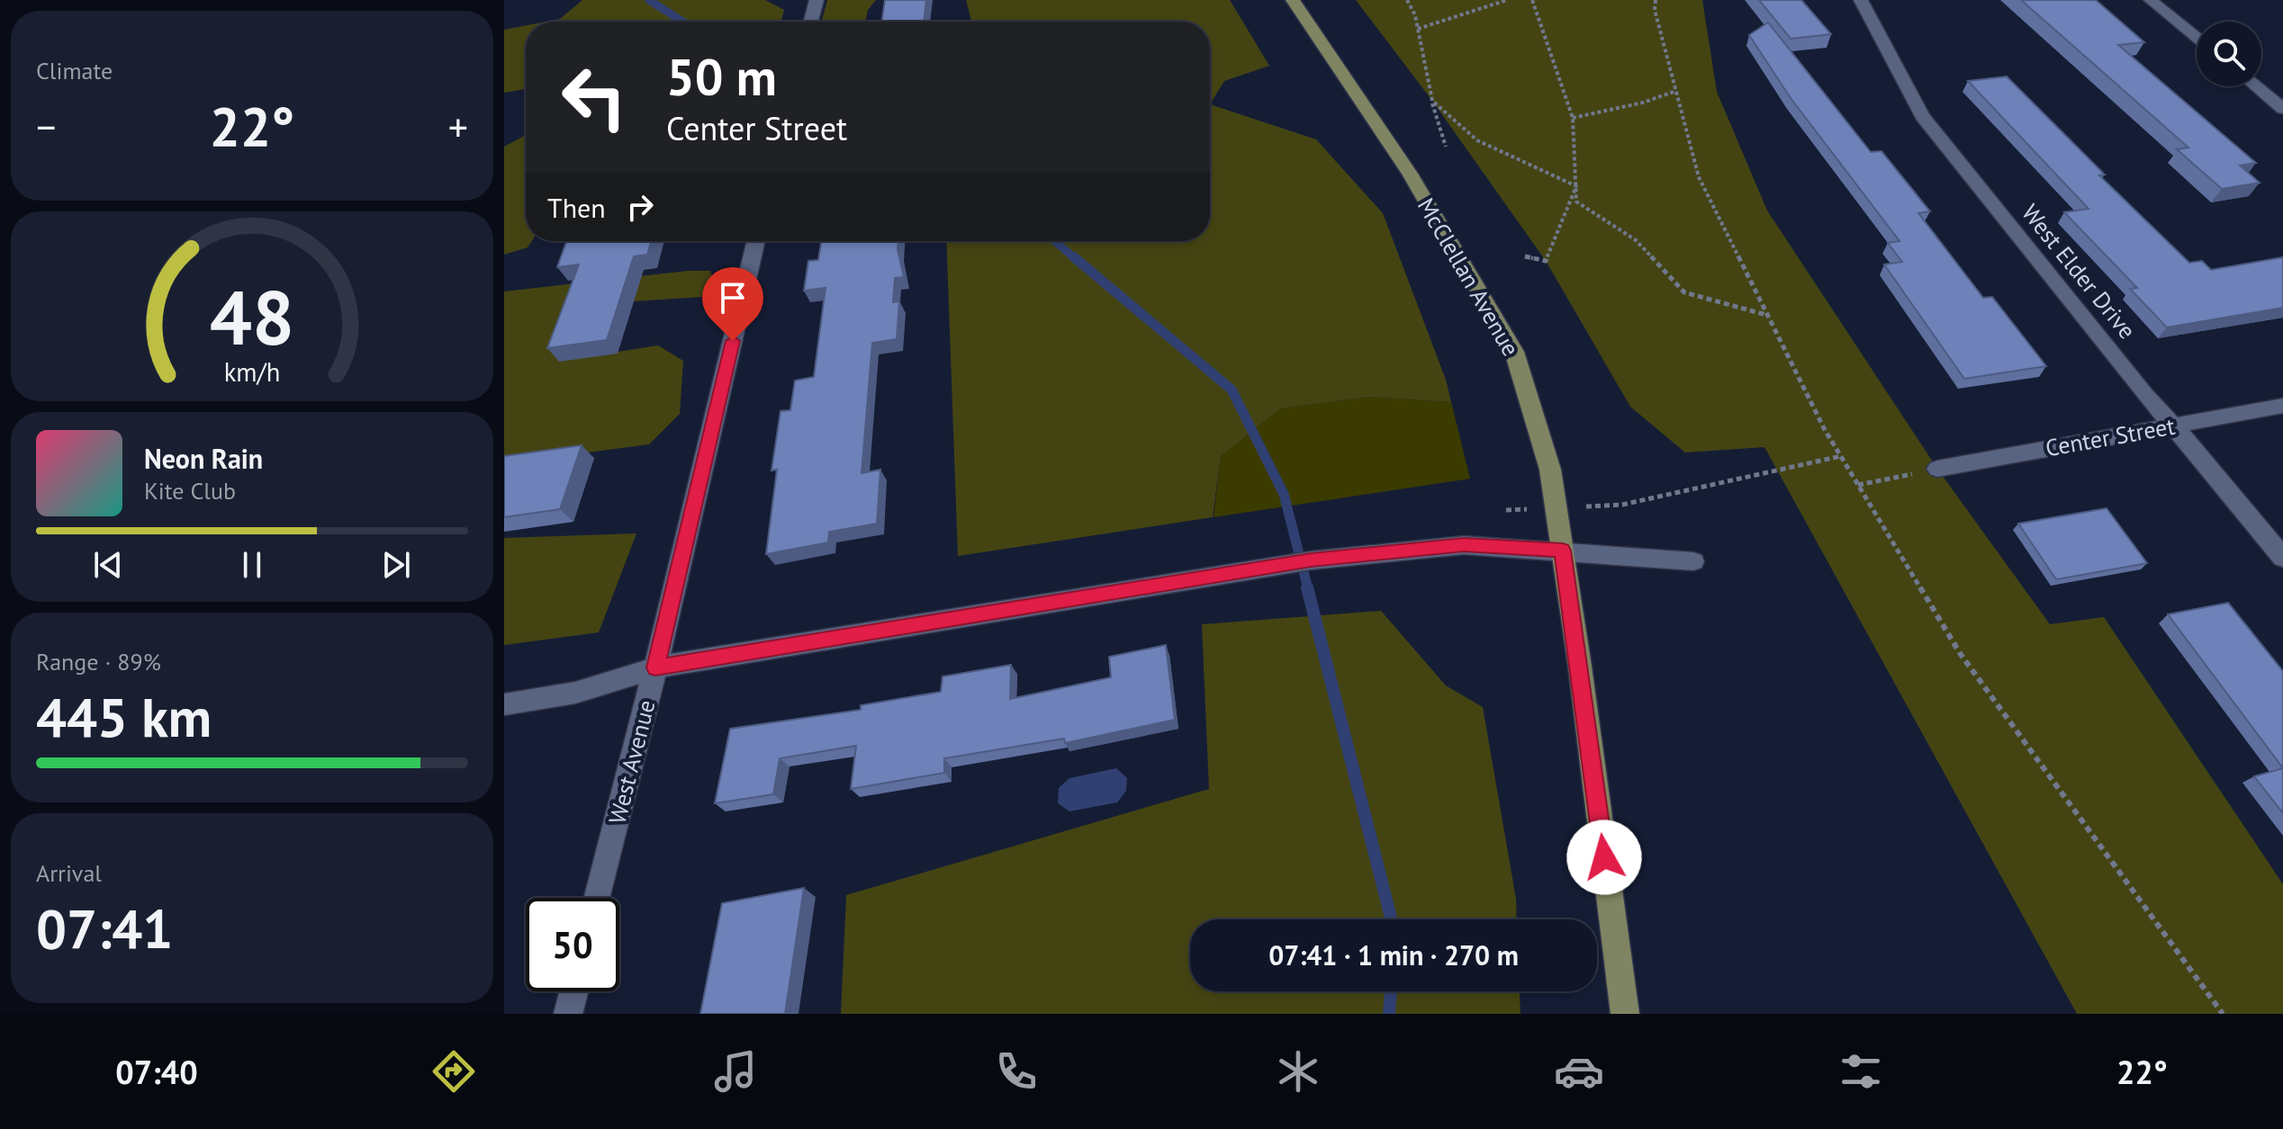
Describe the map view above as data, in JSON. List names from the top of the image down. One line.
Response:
{"streets":{"main road":["McClellan Avenue"],"street":["West Elder Drive","Center Street","West Avenue"]},"crossings":[["West Elder Drive","Center Street"]],"page":{"tile":["Climate",["Range · 89%","445 km"],["Arrival","07:41"]],"turn":["50 m","Center Street"],"heat":["−","22°","+"],"then":"Then","song":["Neon Rain","Kite Club"],"limit":"50","trip":"07:41 · 1 min · 270 m","tabs":["07:40","22°"],"gauge":["48","km/h"]}}
